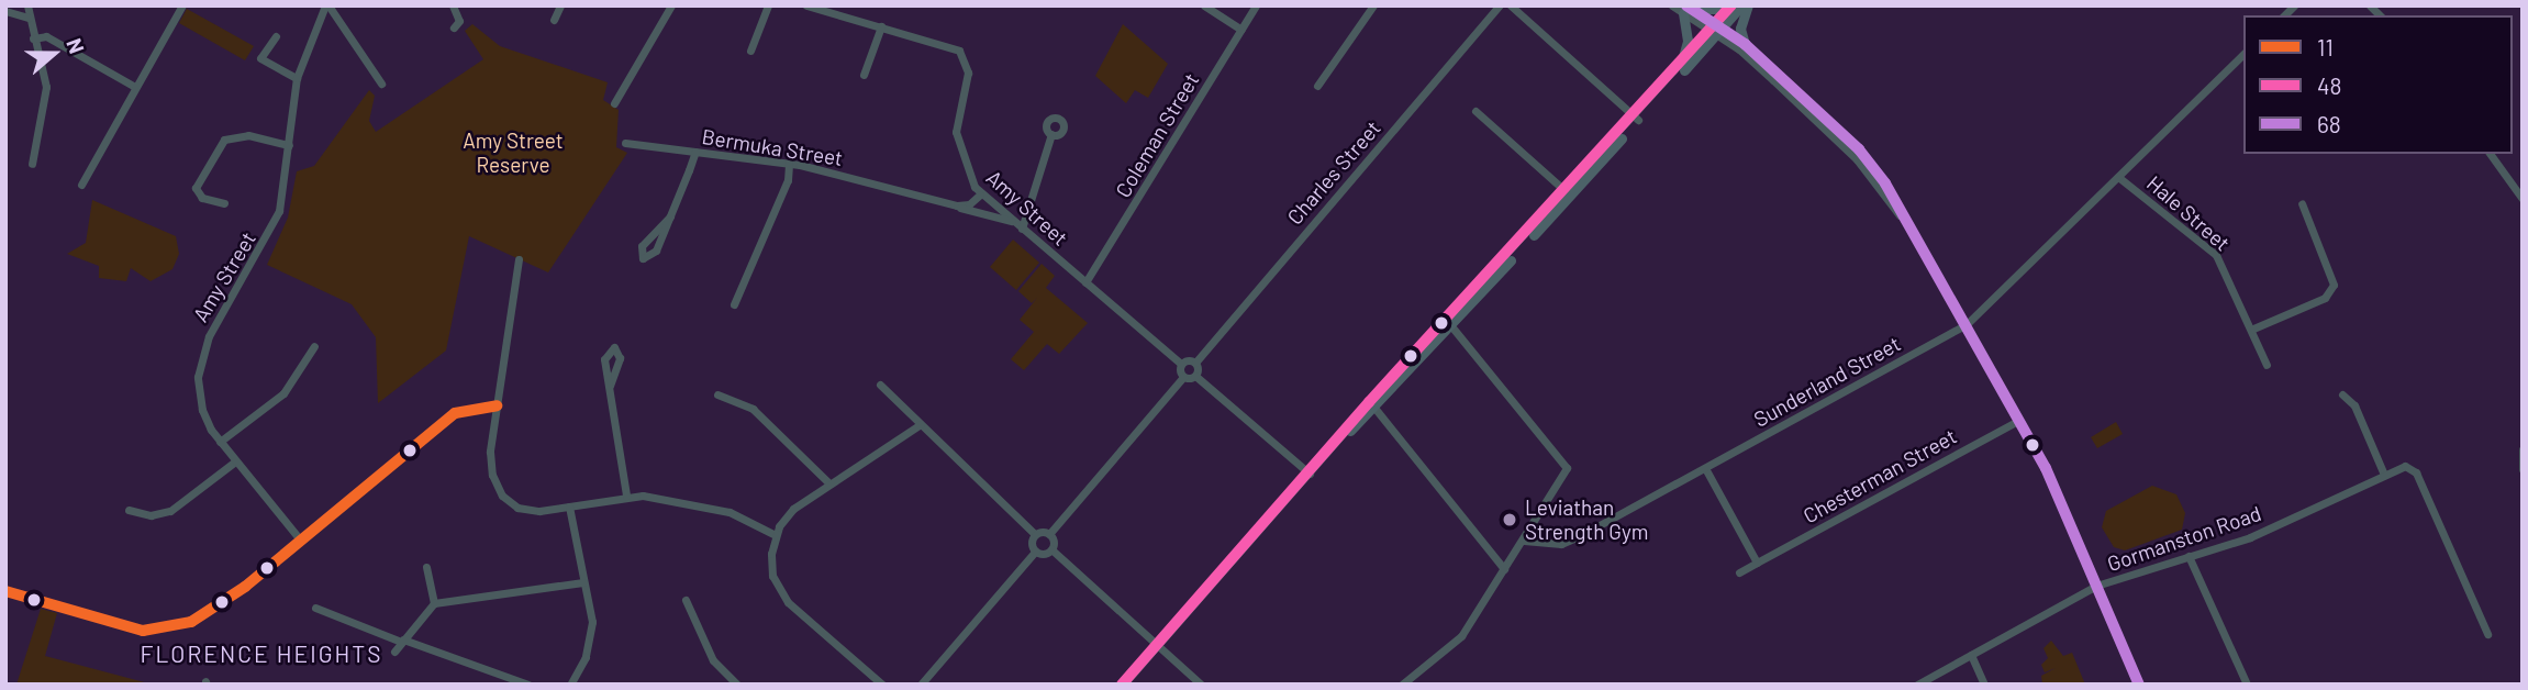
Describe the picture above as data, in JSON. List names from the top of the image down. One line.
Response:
{"streets":{"street":["Coleman Street","Bermuka Street","Charles Street","Amy Street","Hale Street","Sunderland Street","Chesterman Street","Gormanston Road"]},"crossings":[["Coleman Street","Amy Street"],["Bermuka Street","Amy Street"],["Hale Street","Sunderland Street"]],"districts":["FLORENCE HEIGHTS"],"parks":["Amy Street Reserve"],"places":["Leviathan Strength Gym"],"lines":["transit line 48","transit line 68","transit line 11"],"legend":["11","48","68"],"north":"right"}
